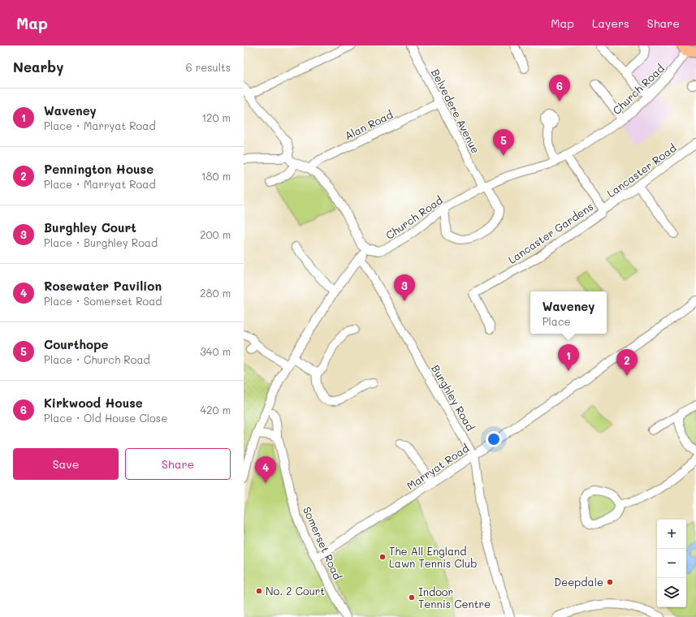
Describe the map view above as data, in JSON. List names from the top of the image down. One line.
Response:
{"streets":{"street":["Church Road","Belvedere Avenue","Alan Road","Lancaster Road","Lancaster Gardens","Burghley Road","Marryat Road","Somerset Road"]},"crossings":[["Church Road","Belvedere Avenue"],["Church Road","Lancaster Road"],["Belvedere Avenue","Alan Road"],["Lancaster Road","Lancaster Gardens"],["Burghley Road","Marryat Road"],["Marryat Road","Somerset Road"]],"places":["The All England Lawn Tennis Club","Deepdale","No. 2 Court","Indoor Tennis Centre"],"page":{"header":"Map","nav":["Map","Layers","Share"],"heading":["Nearby","6 results"],"pins":["6","5","3","1","2","4"],"list":[{"mark":"1","name":"Waveney","note":"Place · Marryat Road","value":"120 m"},{"mark":"2","name":"Pennington House","note":"Place · Marryat Road","value":"180 m"},{"mark":"3","name":"Burghley Court","note":"Place · Burghley Road","value":"200 m"},{"mark":"4","name":"Rosewater Pavilion","note":"Place · Somerset Road","value":"280 m"},{"mark":"5","name":"Courthope","note":"Place · Church Road","value":"340 m"},{"mark":"6","name":"Kirkwood House","note":"Place · Old House Close","value":"420 m"}],"popup":["Waveney","Place"],"buttons":["Save","Share"],"map_buttons":["+","−"]}}
